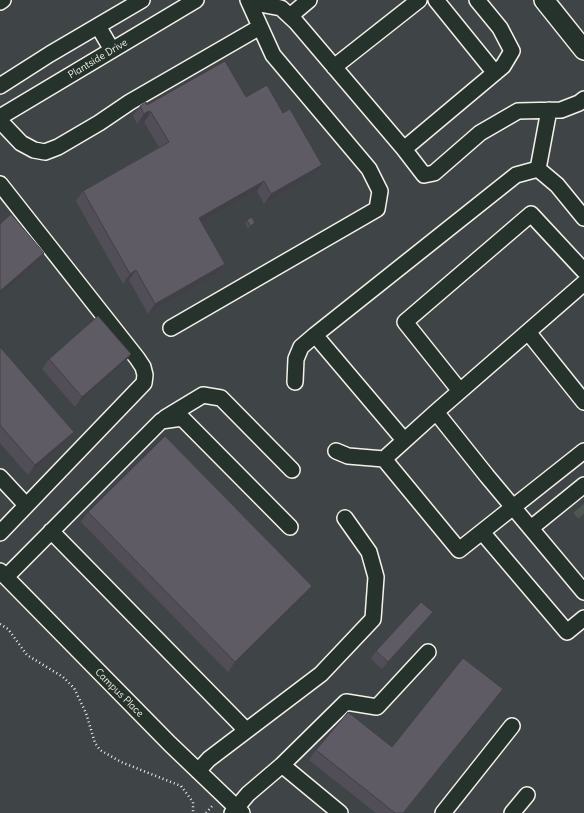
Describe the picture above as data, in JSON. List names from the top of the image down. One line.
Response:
{"streets":{"street":["Plantside Drive","Campus Place"]}}
